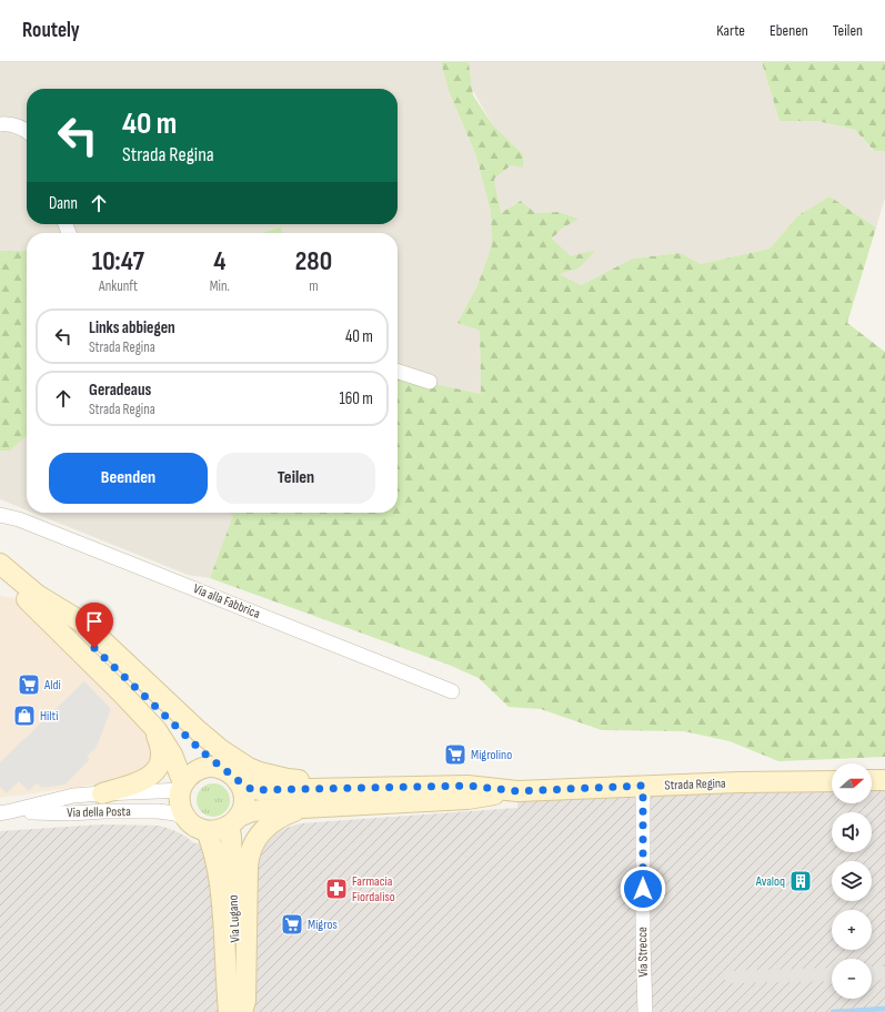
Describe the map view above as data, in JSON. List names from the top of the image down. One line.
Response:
{"streets":{"main road":["Strada Regina","Via Lugano"],"street":["Via alla Fabbrica","Via della Posta","Via Strecce"]},"crossings":[["Strada Regina","Via della Posta"],["Strada Regina","Via Lugano"],["Strada Regina","Via Strecce"],["Via della Posta","Via Lugano"]],"places":{"supermarket":["Aldi","Migrolino","Migros"],"shop":["Hilti"],"building":["Avaloq"],"pharmacy":["Farmacia Fiordaliso"]},"north":"right","page":{"header":"Routely","nav":["Karte","Ebenen","Teilen"],"turn":["40 m","Strada Regina"],"then":"Dann","eta":["10:47","Ankunft","4","Min.","280","m"],"list":[{"name":"Links abbiegen","note":"Strada Regina","value":"40 m"},{"name":"Geradeaus","note":"Strada Regina","value":"160 m"}],"buttons":["Beenden","Teilen"],"map_buttons":["+","−"]}}
